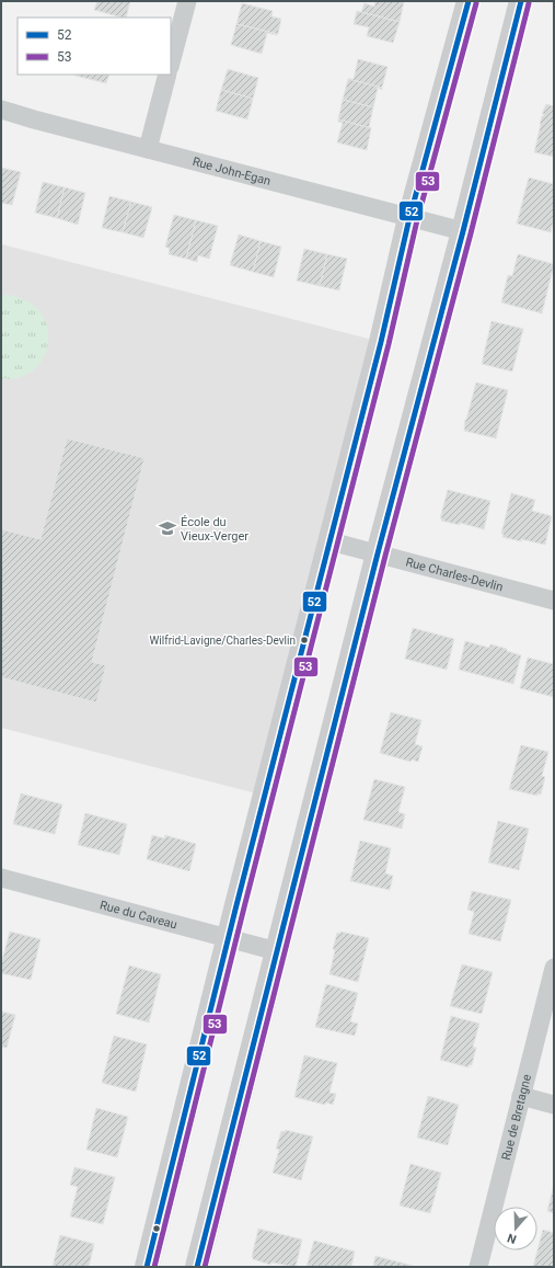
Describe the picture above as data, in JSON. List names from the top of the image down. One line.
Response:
{"streets":{"street":["Rue John-Egan","Rue Charles-Devlin","Rue du Caveau","Rue de Bretagne"]},"places":{"school or university":["École du Vieux-Verger"],"other":["Wilfrid-Lavigne/Charles-Devlin"]},"lines":["transit line 52","transit line 53"],"legend":["52","53"],"north":"bottom"}
